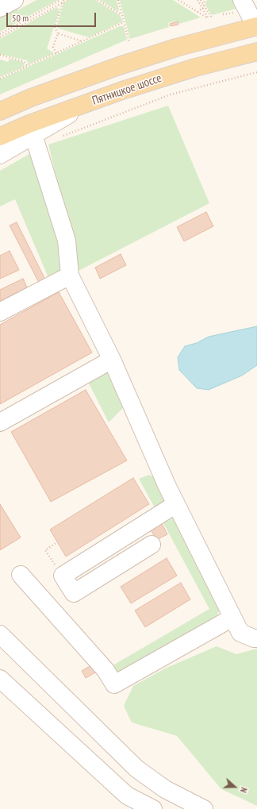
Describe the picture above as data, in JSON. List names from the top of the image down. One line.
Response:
{"streets":{"main road":["Пятницкое шоссе"]},"scale_bar":"50 m","north":"right"}
